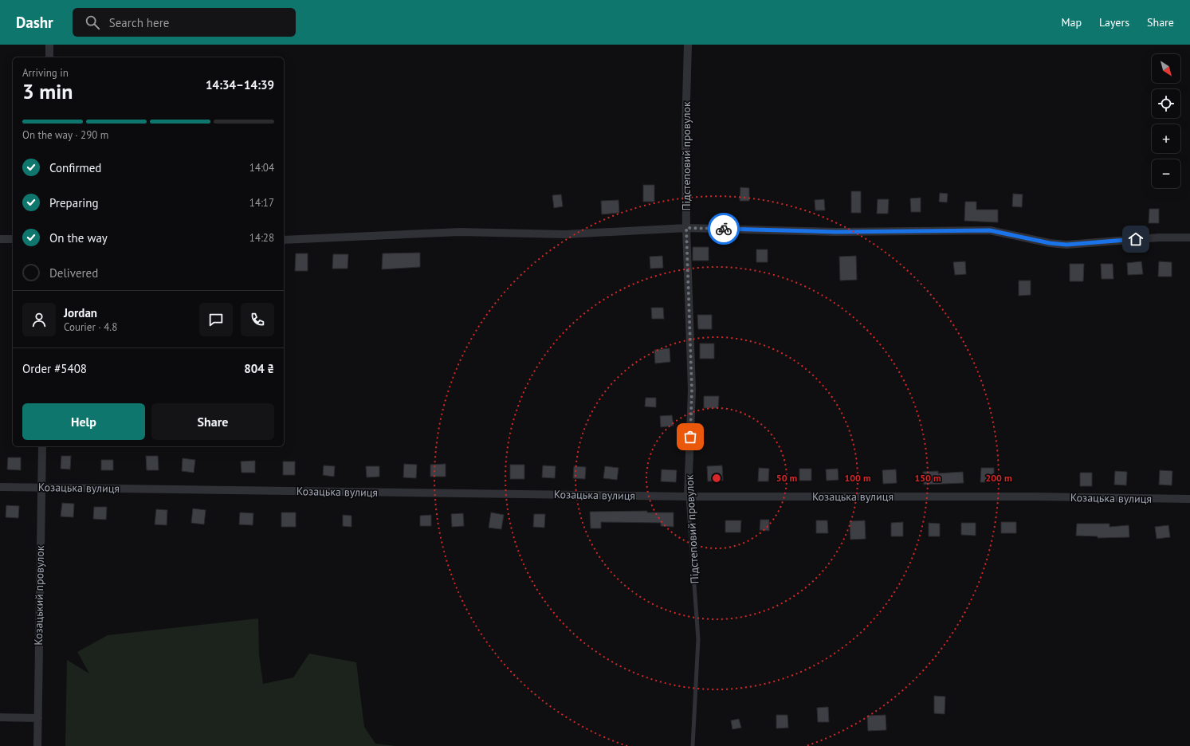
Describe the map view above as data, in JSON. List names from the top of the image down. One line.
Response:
{"streets":{"street":["Підстеповий провулок","Козацька вулиця","Козацький провулок"]},"crossings":[["Підстеповий провулок","Козацька вулиця"],["Козацька вулиця","Козацький провулок"]],"north":"bottom right","page":{"header":"Dashr","search":"Search here","nav":["Map","Layers","Share"],"map_buttons":["+","−"],"heading":["3 min","Arriving in","14:34–14:39"],"panel":["Jordan","Courier · 4.8","Order #5408","804 ₴"],"bar":"On the way · 290 m","list":[["Confirmed","14:04"],["Preparing","14:17"],["On the way","14:28"],"Delivered"],"buttons":["Help","Share"]},"rings":["50 m","100 m","150 m","200 m"]}
